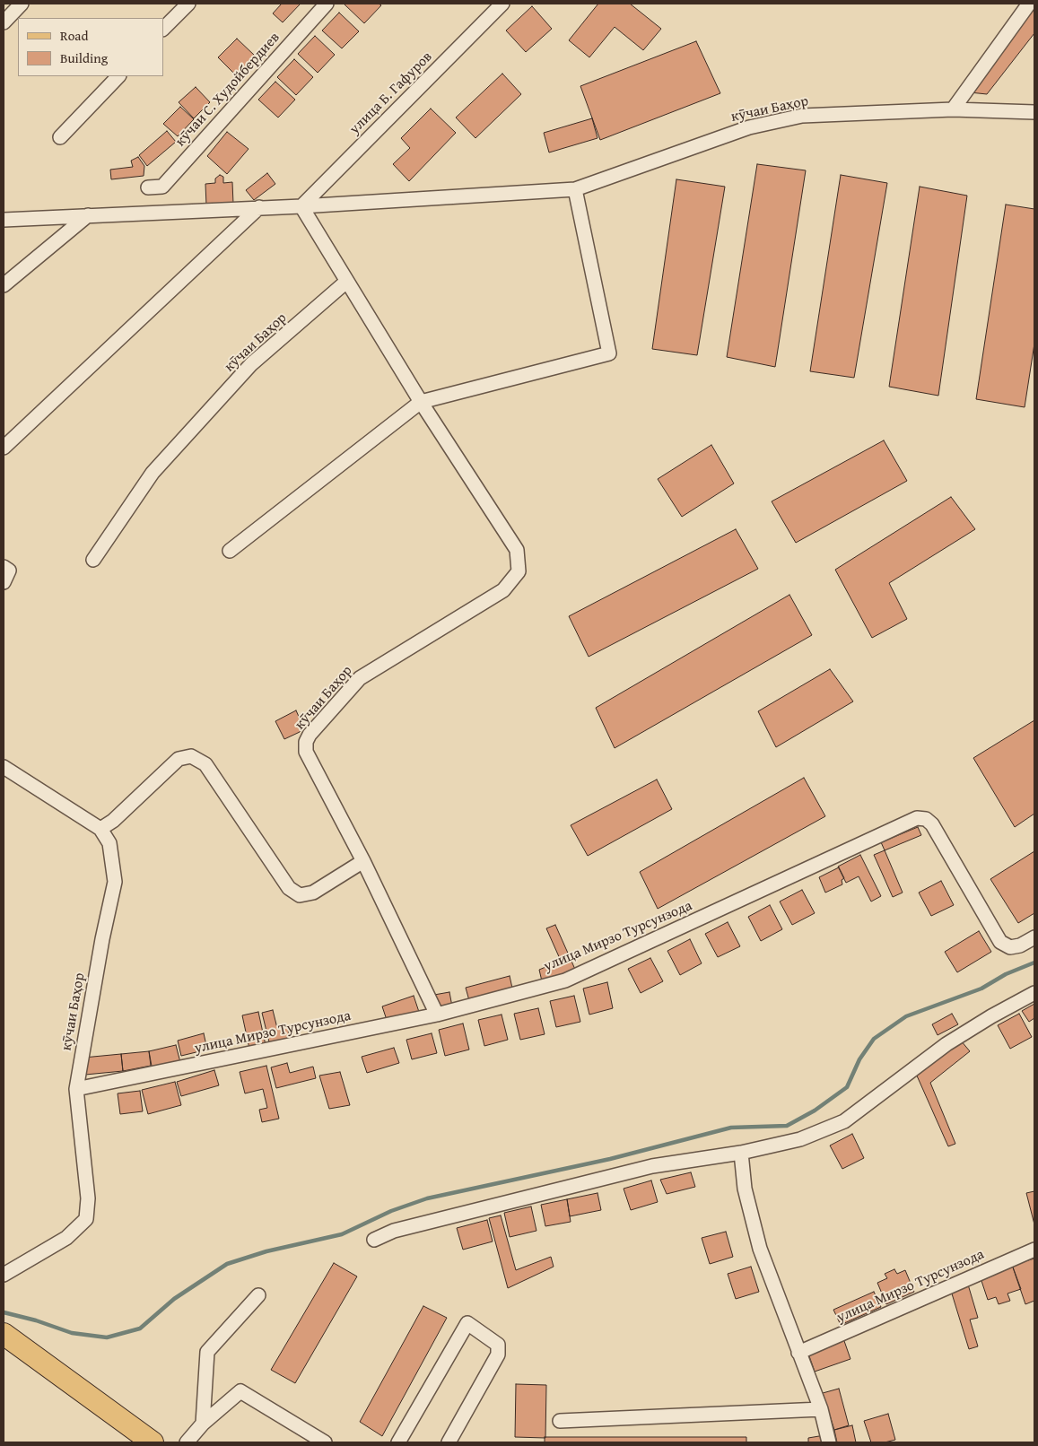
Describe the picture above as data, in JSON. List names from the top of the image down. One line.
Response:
{"streets":{"street":["кӯчаи С. Худойбердиев","улица Б. Гафуров","кӯчаи Баҳор","улица Мирзо Турсунзода"]},"crossings":[["улица Б. Гафуров","кӯчаи Баҳор"],["кӯчаи Баҳор","улица Мирзо Турсунзода"]],"legend":["Road","Building"]}
